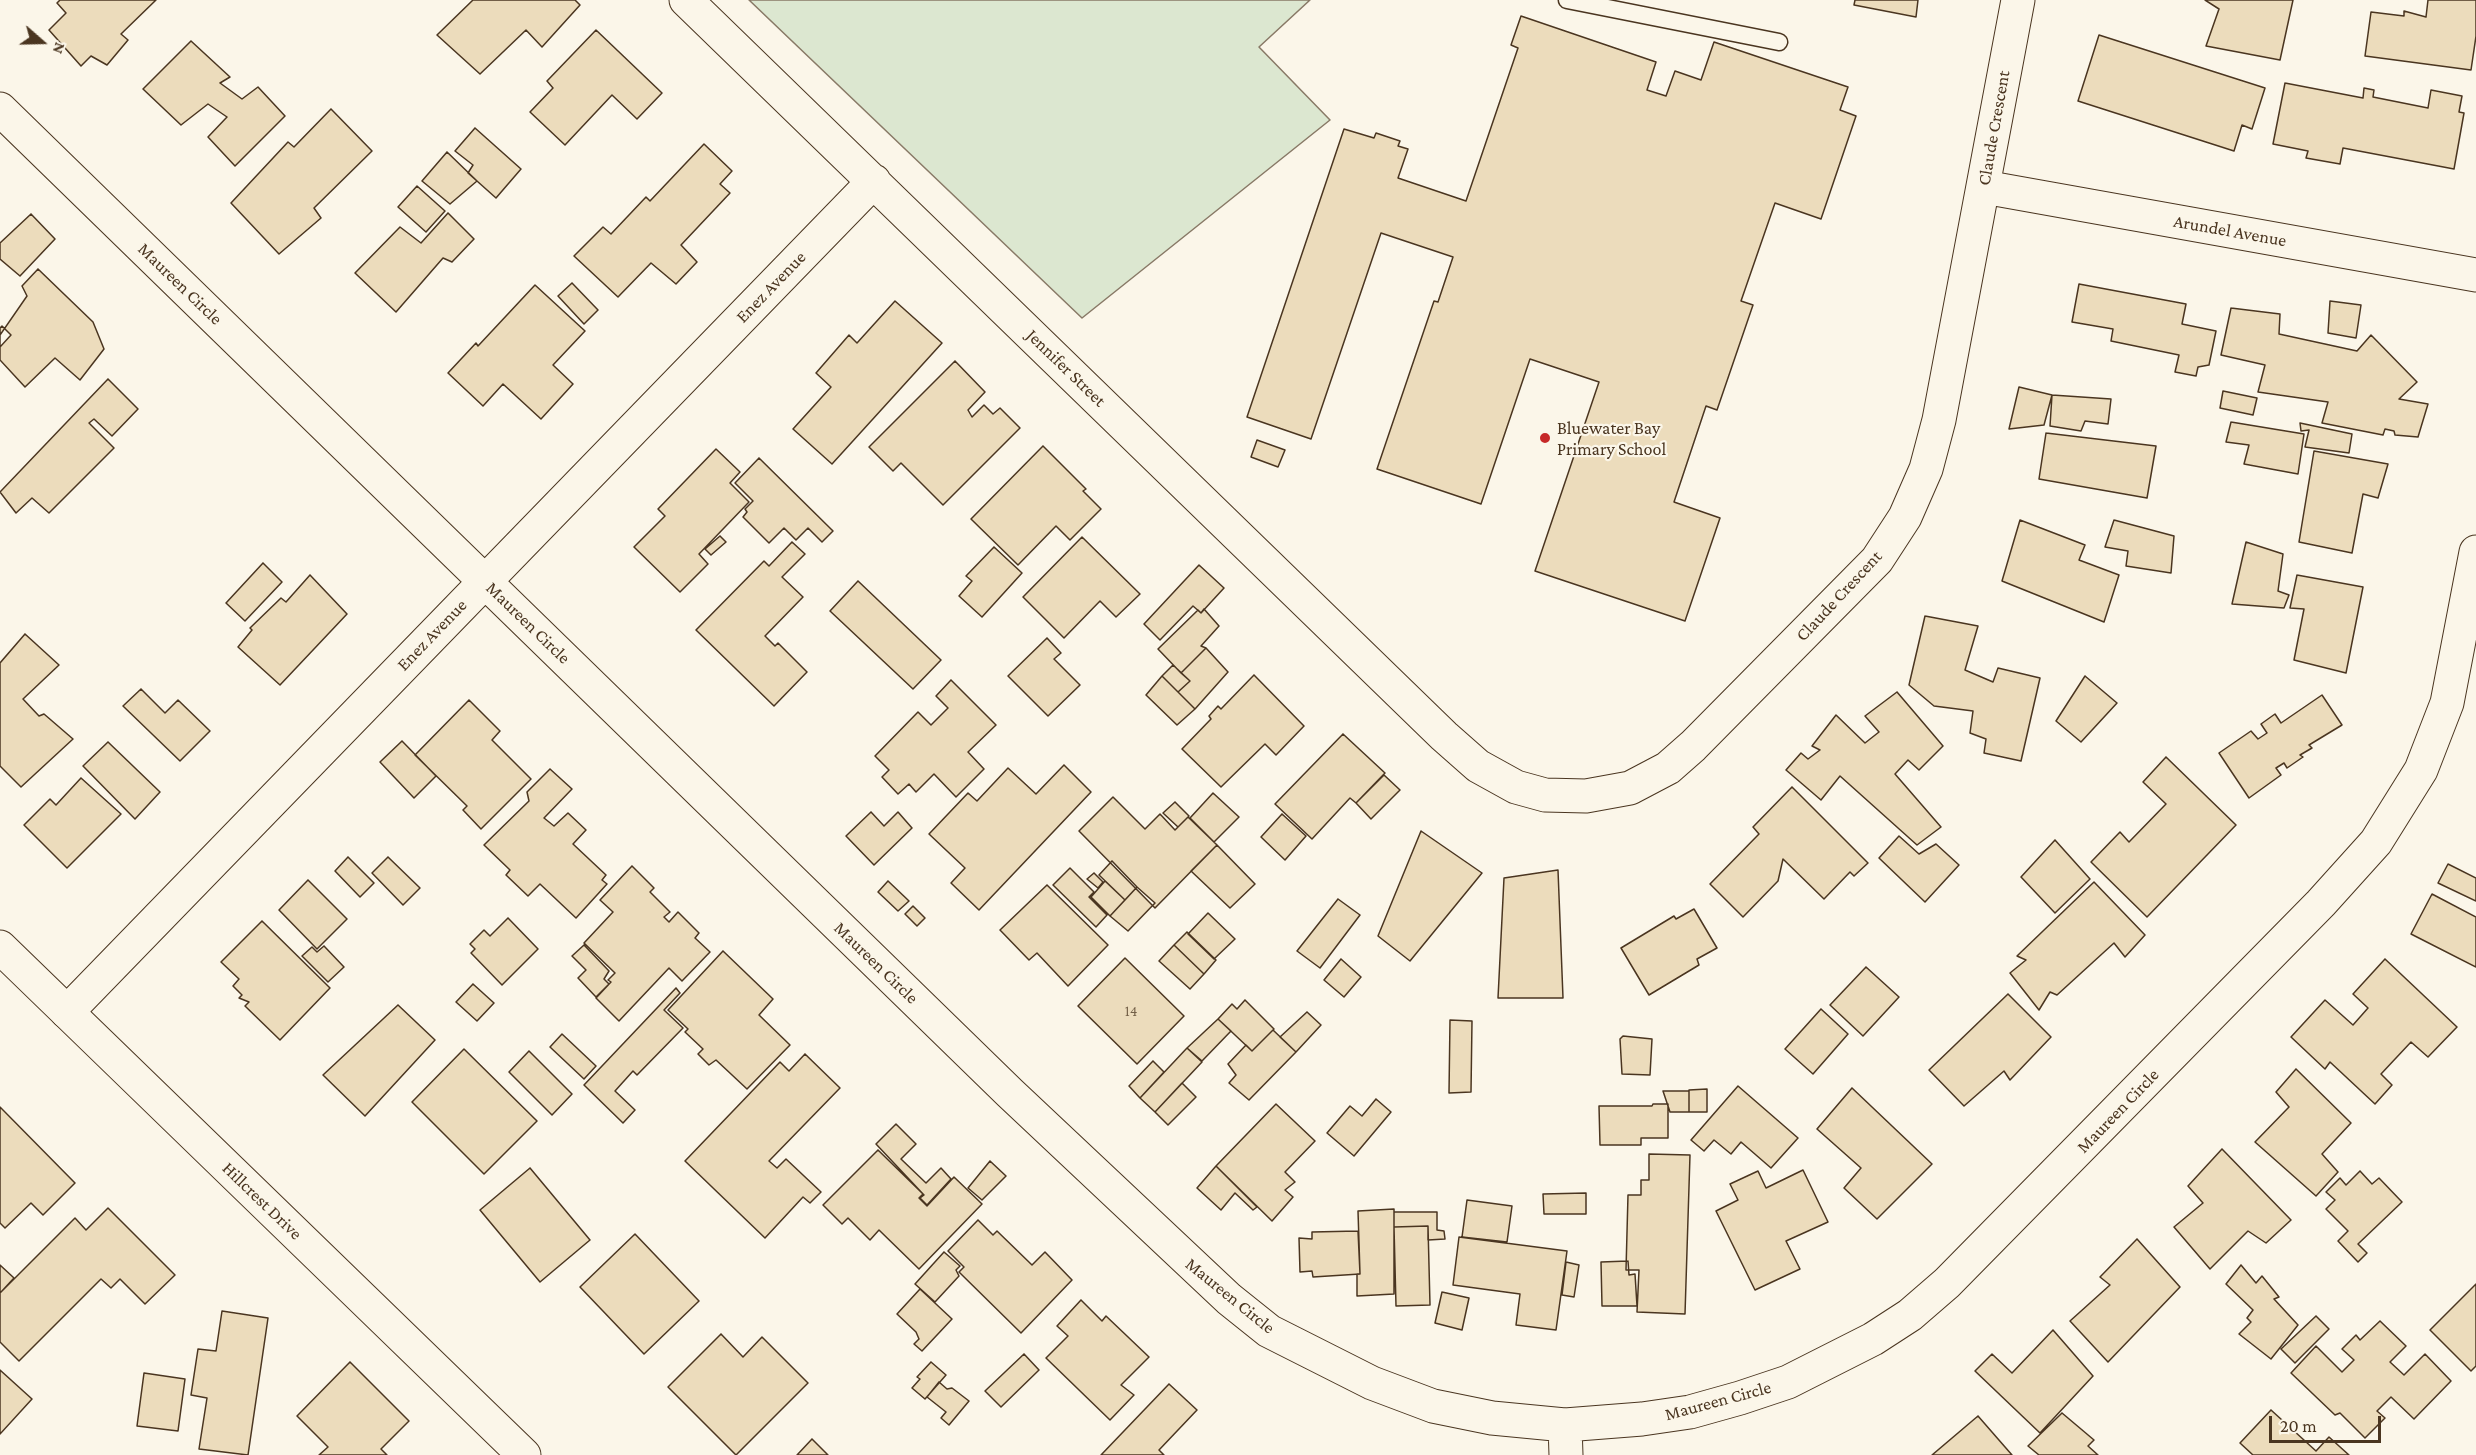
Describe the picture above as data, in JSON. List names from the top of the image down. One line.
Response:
{"streets":{"street":["Claude Crescent","Arundel Avenue","Maureen Circle","Enez Avenue","Jennifer Street","Hillcrest Drive"]},"crossings":[["Claude Crescent","Arundel Avenue"],["Claude Crescent","Jennifer Street"],["Maureen Circle","Enez Avenue"],["Enez Avenue","Jennifer Street"],["Enez Avenue","Hillcrest Drive"]],"places":["Bluewater Bay Primary School"],"house_numbers":["14"],"scale_bar":"20 m","north":"right"}
